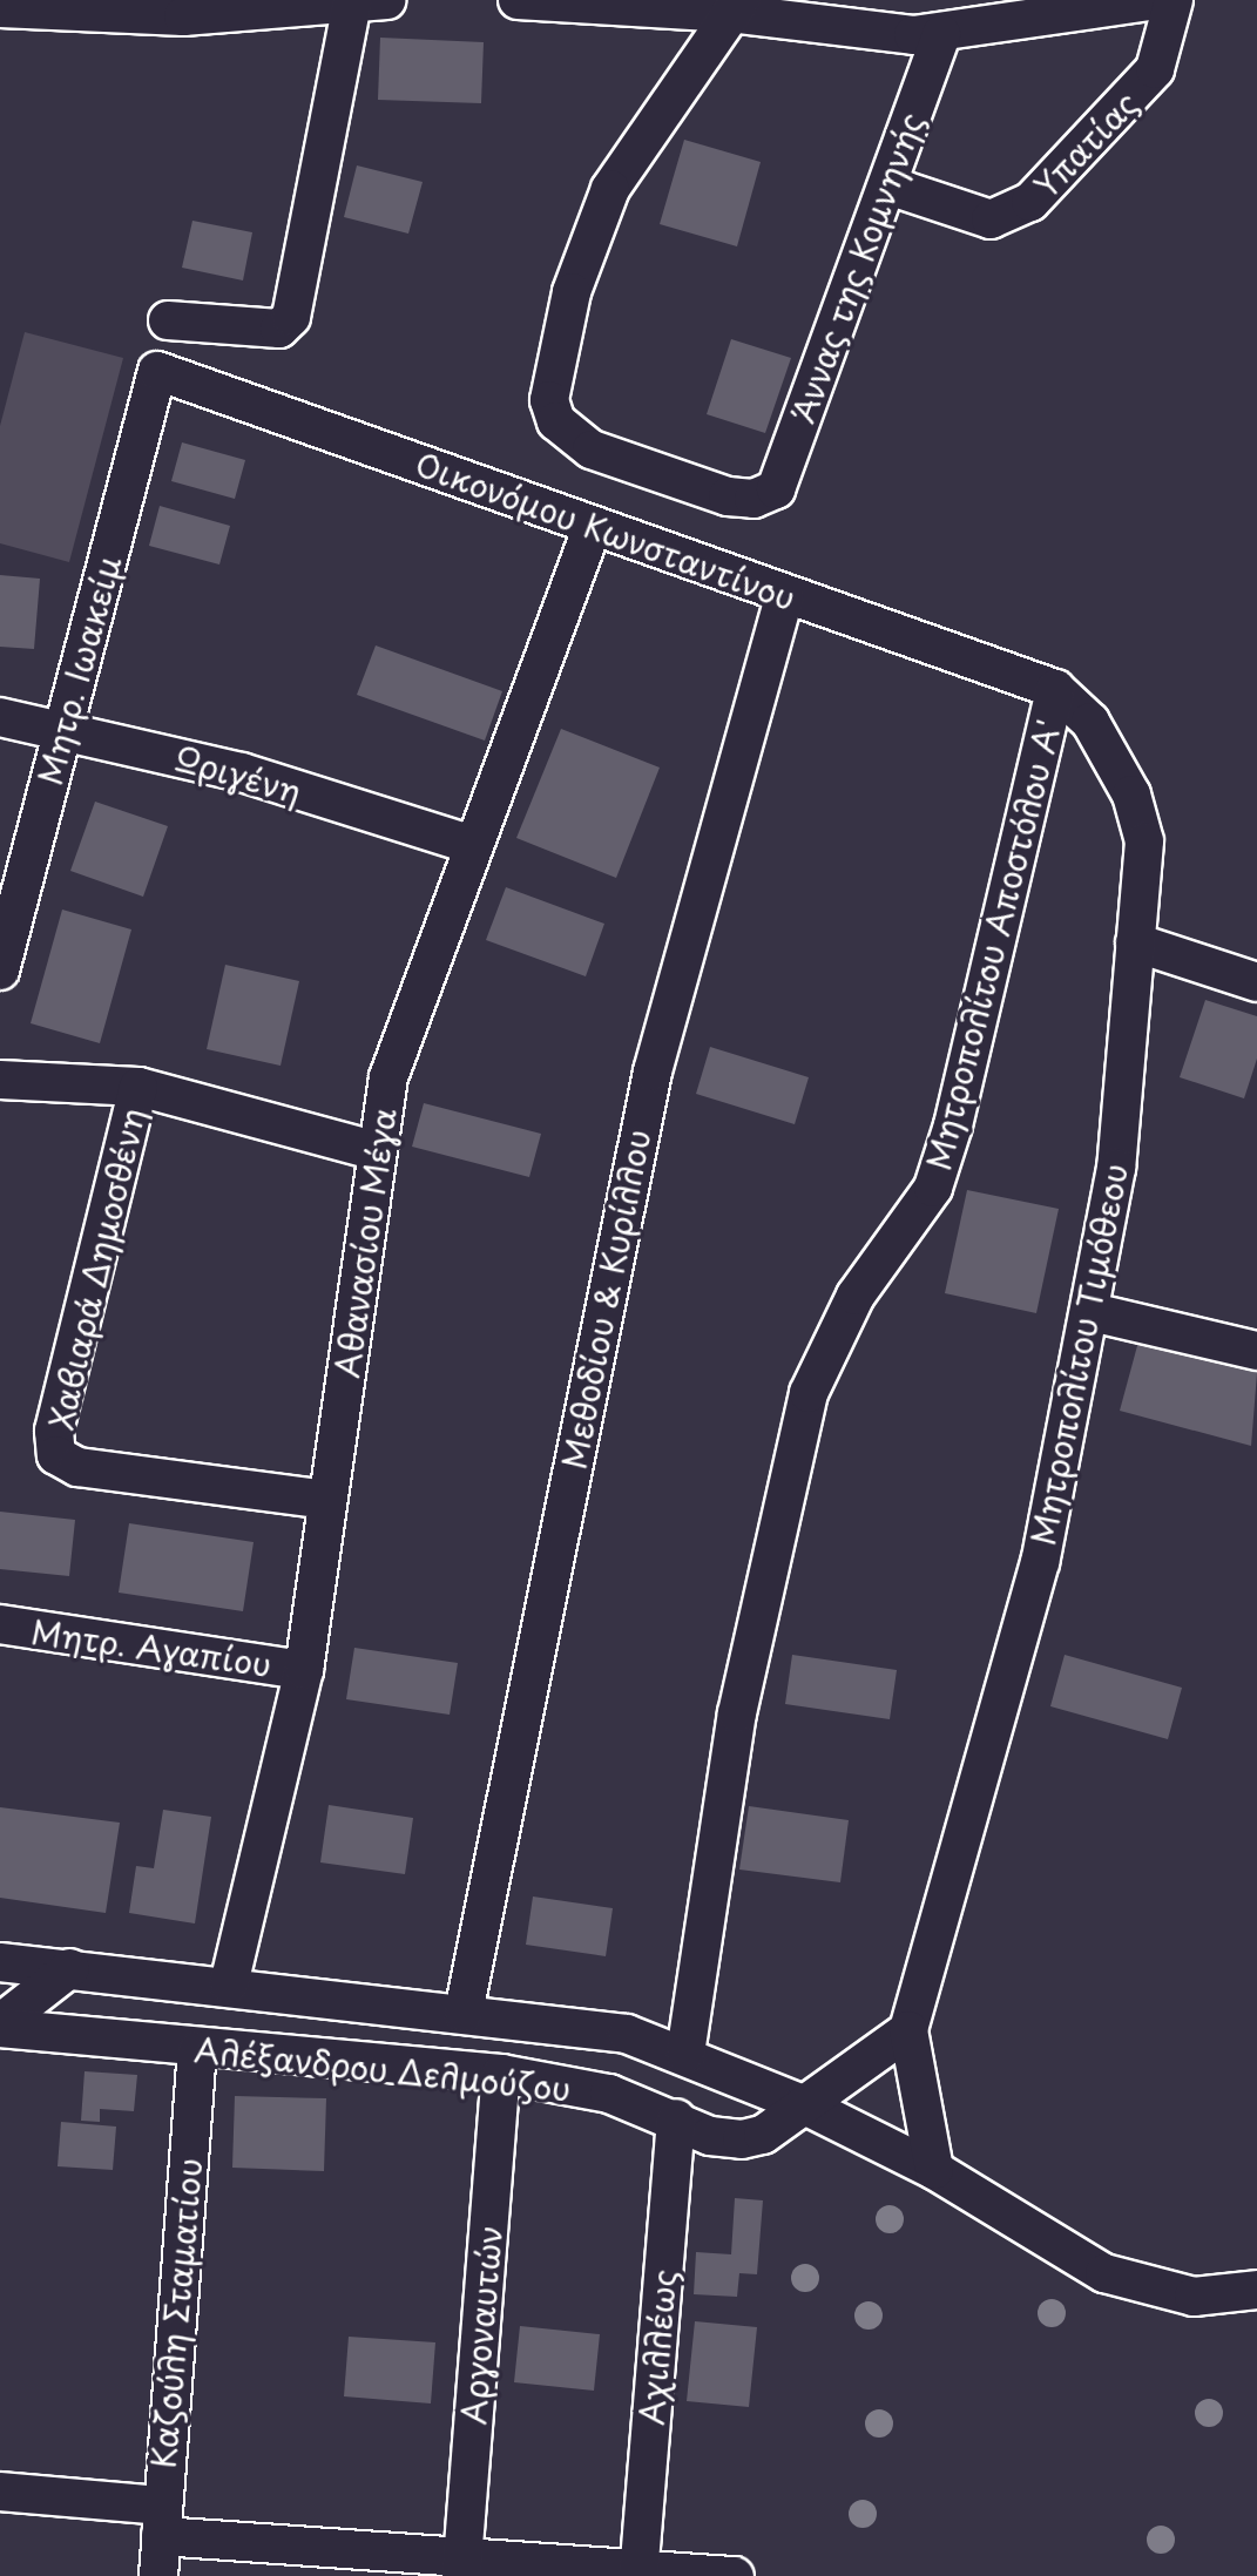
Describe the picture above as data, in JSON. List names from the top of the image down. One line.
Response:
{"streets":{"street":["Υπατίας","Άννας της Κομνηνής","Οικονόμου Κωνσταντίνου","Μητρ. Ιωακείμ","Ωριγένη","Μητροπολίτου Αποστόλου Α'","Αθανασίου Μέγα","Χαβιαρά Δημοσθένη","Μεθοδίου & Κυρίλλου","Μητροπολίτου Τιμόθεου","Μητρ. Αγαπίου","Αλέξανδρου Δελμούζου","Καζούλη Σταματίου","Αργοναυτών","Αχιλλέως"]},"crossings":[["Υπατίας","Άννας της Κομνηνής"],["Οικονόμου Κωνσταντίνου","Μητρ. Ιωακείμ"],["Οικονόμου Κωνσταντίνου","Μητροπολίτου Αποστόλου Α'"],["Οικονόμου Κωνσταντίνου","Αθανασίου Μέγα"],["Οικονόμου Κωνσταντίνου","Μεθοδίου & Κυρίλλου"],["Οικονόμου Κωνσταντίνου","Μητροπολίτου Τιμόθεου"],["Μητρ. Ιωακείμ","Ωριγένη"],["Ωριγένη","Αθανασίου Μέγα"],["Μητροπολίτου Αποστόλου Α'","Μητροπολίτου Τιμόθεου"],["Μητροπολίτου Αποστόλου Α'","Αλέξανδρου Δελμούζου"],["Αθανασίου Μέγα","Χαβιαρά Δημοσθένη"],["Αθανασίου Μέγα","Μητρ. Αγαπίου"],["Αθανασίου Μέγα","Αλέξανδρου Δελμούζου"],["Μεθοδίου & Κυρίλλου","Αλέξανδρου Δελμούζου"],["Αλέξανδρου Δελμούζου","Καζούλη Σταματίου"],["Αλέξανδρου Δελμούζου","Αργοναυτών"],["Αλέξανδρου Δελμούζου","Αχιλλέως"]]}
